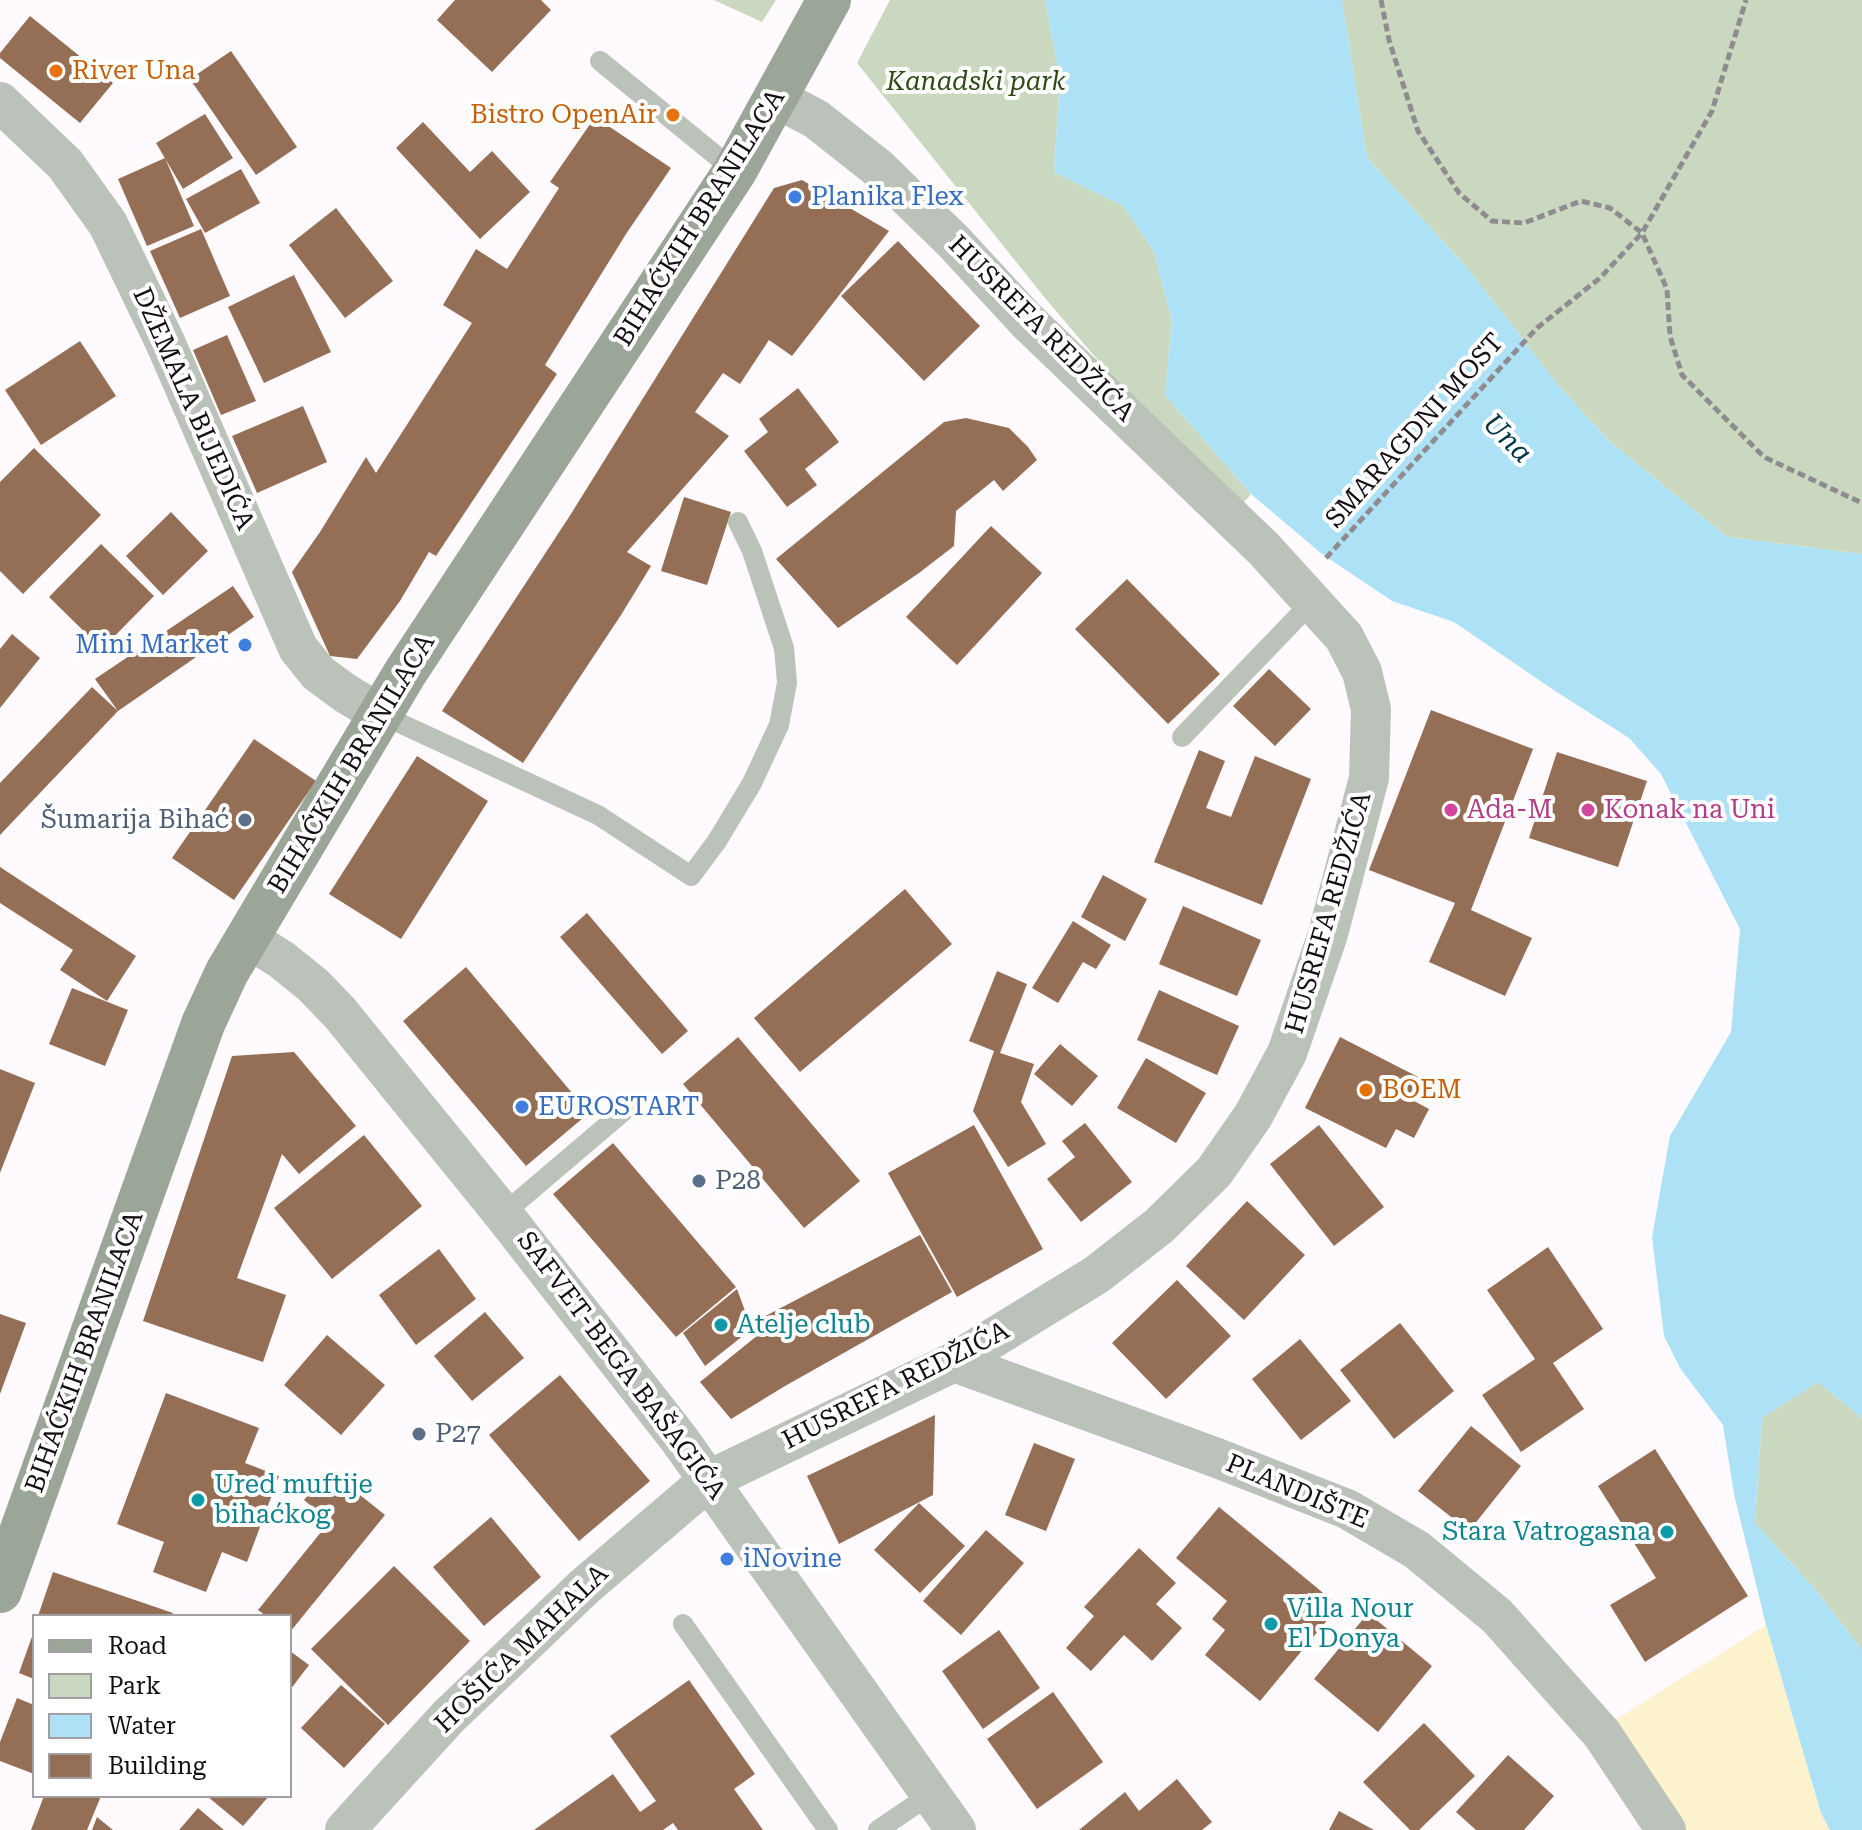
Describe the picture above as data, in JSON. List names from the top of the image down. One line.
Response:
{"streets":{"main road":["BIHAĆKIH BRANILACA"],"street":["HUSREFA REDŽIĆA","DŽEMALA BIJEDIĆA","SAFVET-BEGA BAŠAGIĆA","PLANDIŠTE","HOŠIĆA MAHALA"],"path":["SMARAGDNI MOST"]},"crossings":[["BIHAĆKIH BRANILACA","HUSREFA REDŽIĆA"],["BIHAĆKIH BRANILACA","DŽEMALA BIJEDIĆA"],["BIHAĆKIH BRANILACA","SAFVET-BEGA BAŠAGIĆA"],["HUSREFA REDŽIĆA","SAFVET-BEGA BAŠAGIĆA"],["HUSREFA REDŽIĆA","PLANDIŠTE"],["HUSREFA REDŽIĆA","HOŠIĆA MAHALA"],["SAFVET-BEGA BAŠAGIĆA","HOŠIĆA MAHALA"]],"water":["Una"],"parks":["Kanadski park"],"places":["River Una","Bistro OpenAir","Planika Flex","Mini Market","Ada-M","Konak na Uni","Šumarija Bihać","BOEM","EUROSTART","P28","Atelje club","P27","Ured muftije bihaćkog","Stara Vatrogasna","iNovine","Villa Nour El Donya"],"legend":["Road","Park","Water","Building"]}
